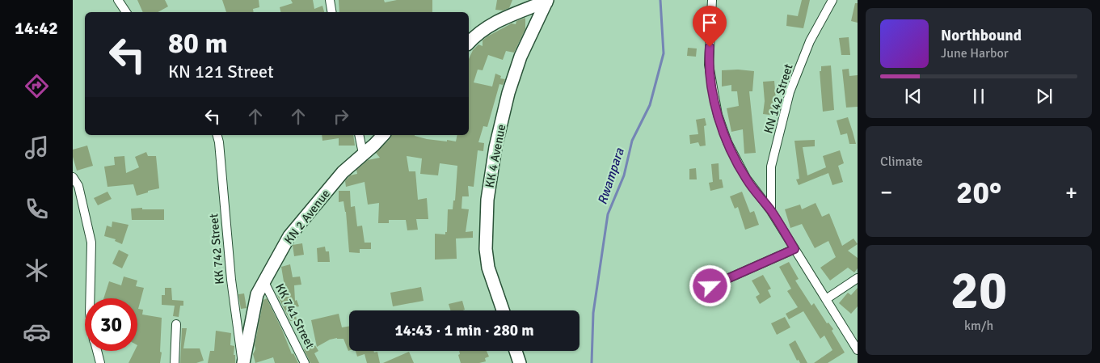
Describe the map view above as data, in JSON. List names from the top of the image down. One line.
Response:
{"streets":{"street":["KN 142 Street","KK 4 Avenue","KN 2 Avenue","KK 742 Street","KK 741 Street"]},"crossings":[["KN 2 Avenue","KK 742 Street"],["KN 2 Avenue","KK 741 Street"]],"water":["Rwampara"],"page":{"tabs":"14:42","turn":["80 m","KN 121 Street"],"song":["Northbound","June Harbor"],"tile":["Climate",["20","km/h"]],"heat":["−","20°","+"],"limit":"30","trip":"14:43 · 1 min · 280 m"}}
